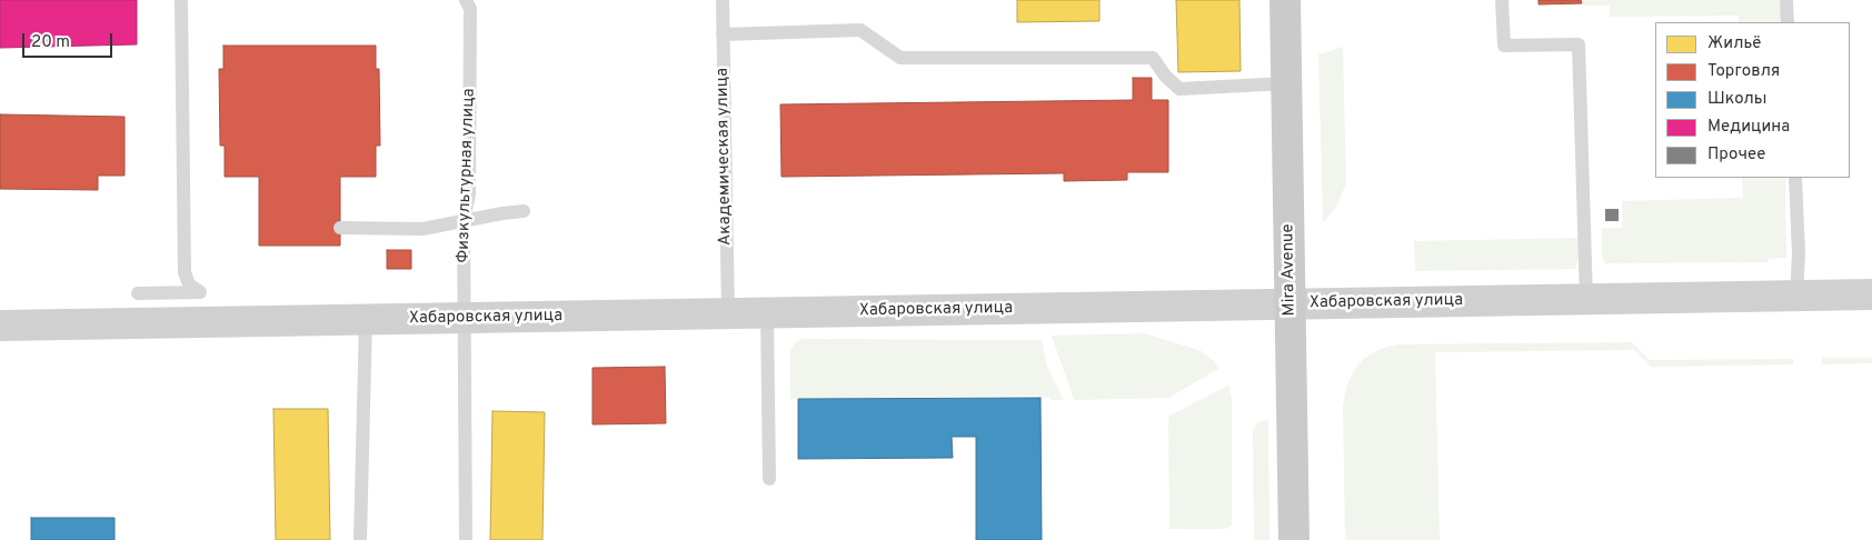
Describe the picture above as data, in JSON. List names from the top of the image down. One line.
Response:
{"streets":{"main road":["Mira Avenue"],"street":["Хабаровская улица"],"lane":["Академическая улица","Физкультурная улица"]},"crossings":[["Академическая улица","Хабаровская улица"],["Физкультурная улица","Хабаровская улица"],["Mira Avenue","Хабаровская улица"]],"legend":["Жильё","Торговля","Школы","Медицина","Прочее"],"scale_bar":"20 m"}
